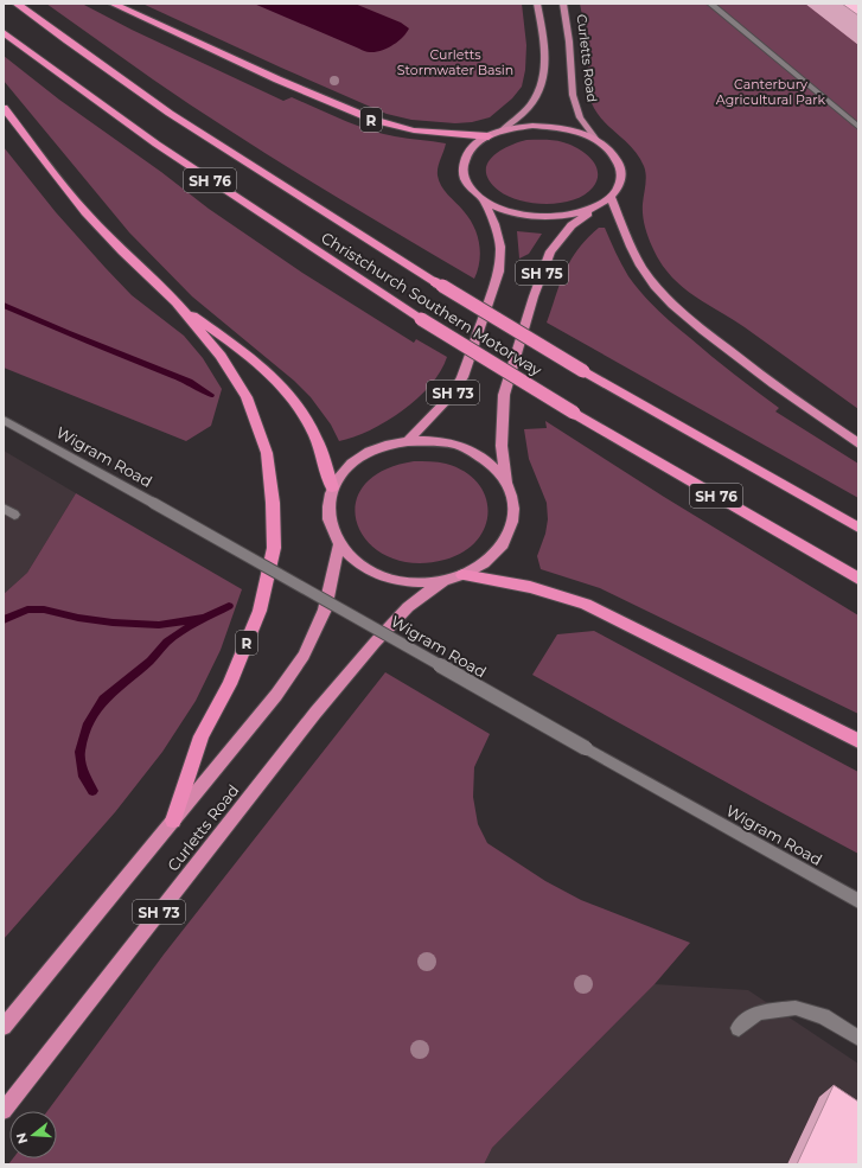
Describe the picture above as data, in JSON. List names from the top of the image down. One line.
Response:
{"streets":{"highway":["Curletts Road","R","SH 76","SH 75","Christchurch Southern Motorway","SH 73"],"main road":["Wigram Road"]},"crossings":[["Curletts Road","R"],["Curletts Road","SH 75"],["Curletts Road","SH 73"],["R","SH 75"],["SH 75","SH 73"]],"parks":["Curletts Stormwater Basin","Canterbury Agricultural Park"],"north":"left"}
